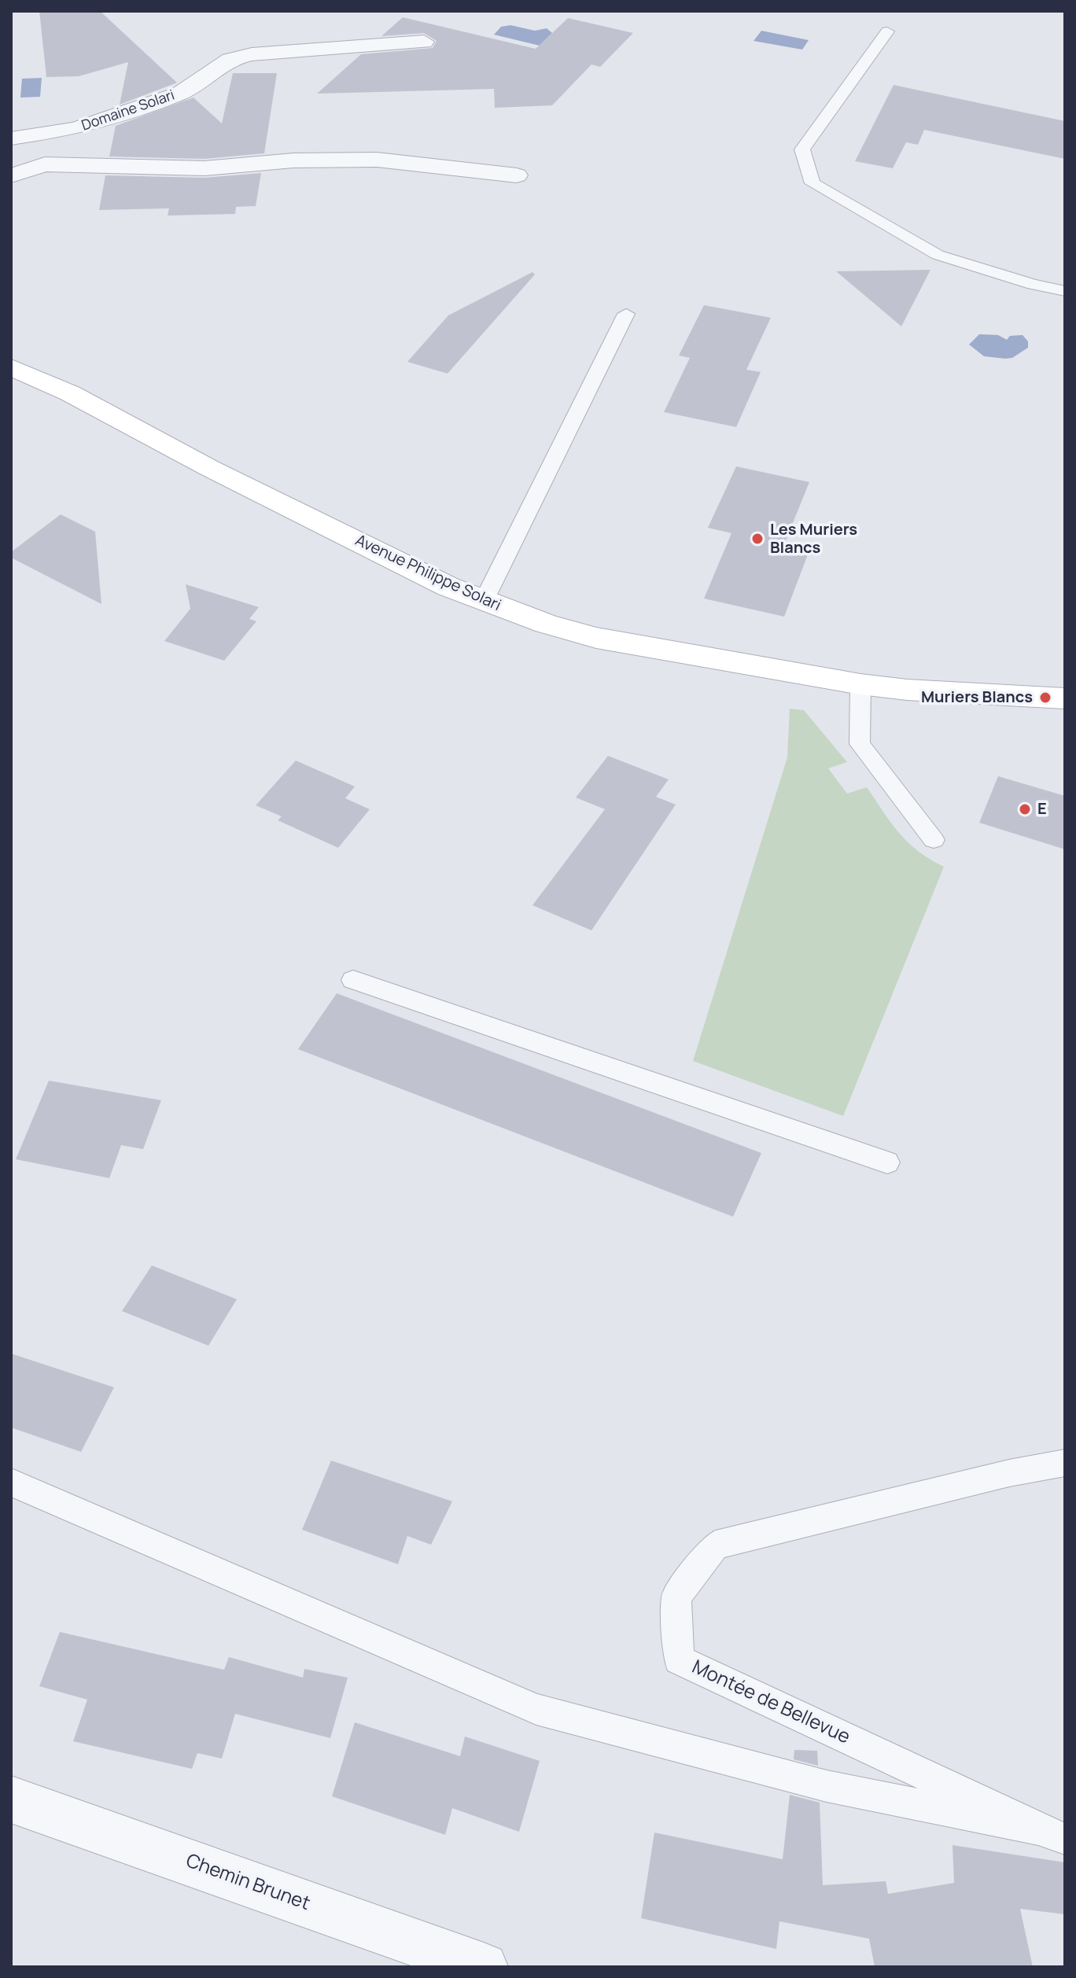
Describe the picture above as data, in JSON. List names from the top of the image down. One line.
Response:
{"streets":{"main road":["Avenue Philippe Solari"],"street":["Domaine Solari","Chemin Brunet"],"lane":["Montée de Bellevue"]},"places":["Les Muriers Blancs","Muriers Blancs","E"]}
